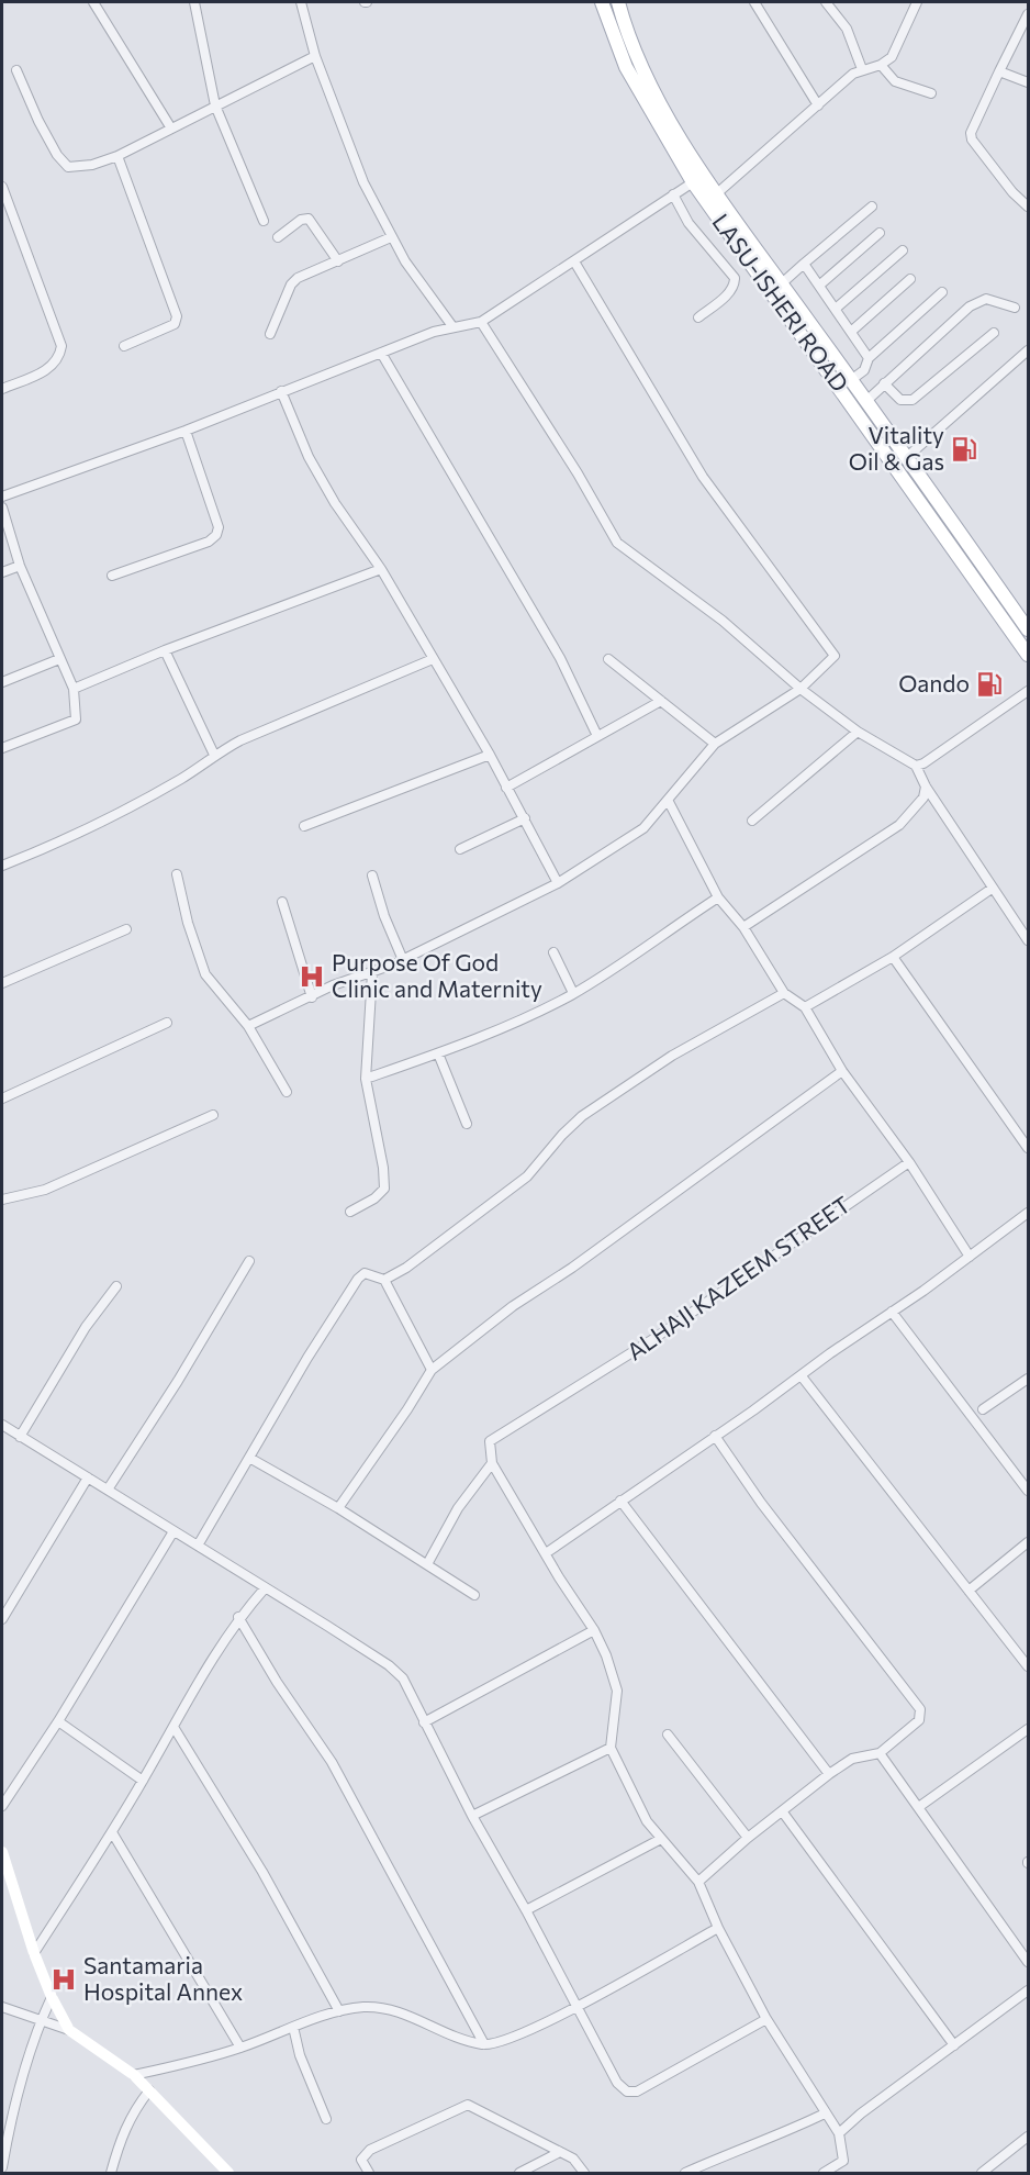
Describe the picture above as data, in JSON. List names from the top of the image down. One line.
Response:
{"streets":{"main road":["LASU-ISHERI ROAD"],"street":["ALHAJI KAZEEM STREET"]},"places":{"fuel station":["Vitality Oil & Gas","Oando"],"hospital":["Purpose Of God Clinic and Maternity","Santamaria Hospital Annex"]}}
